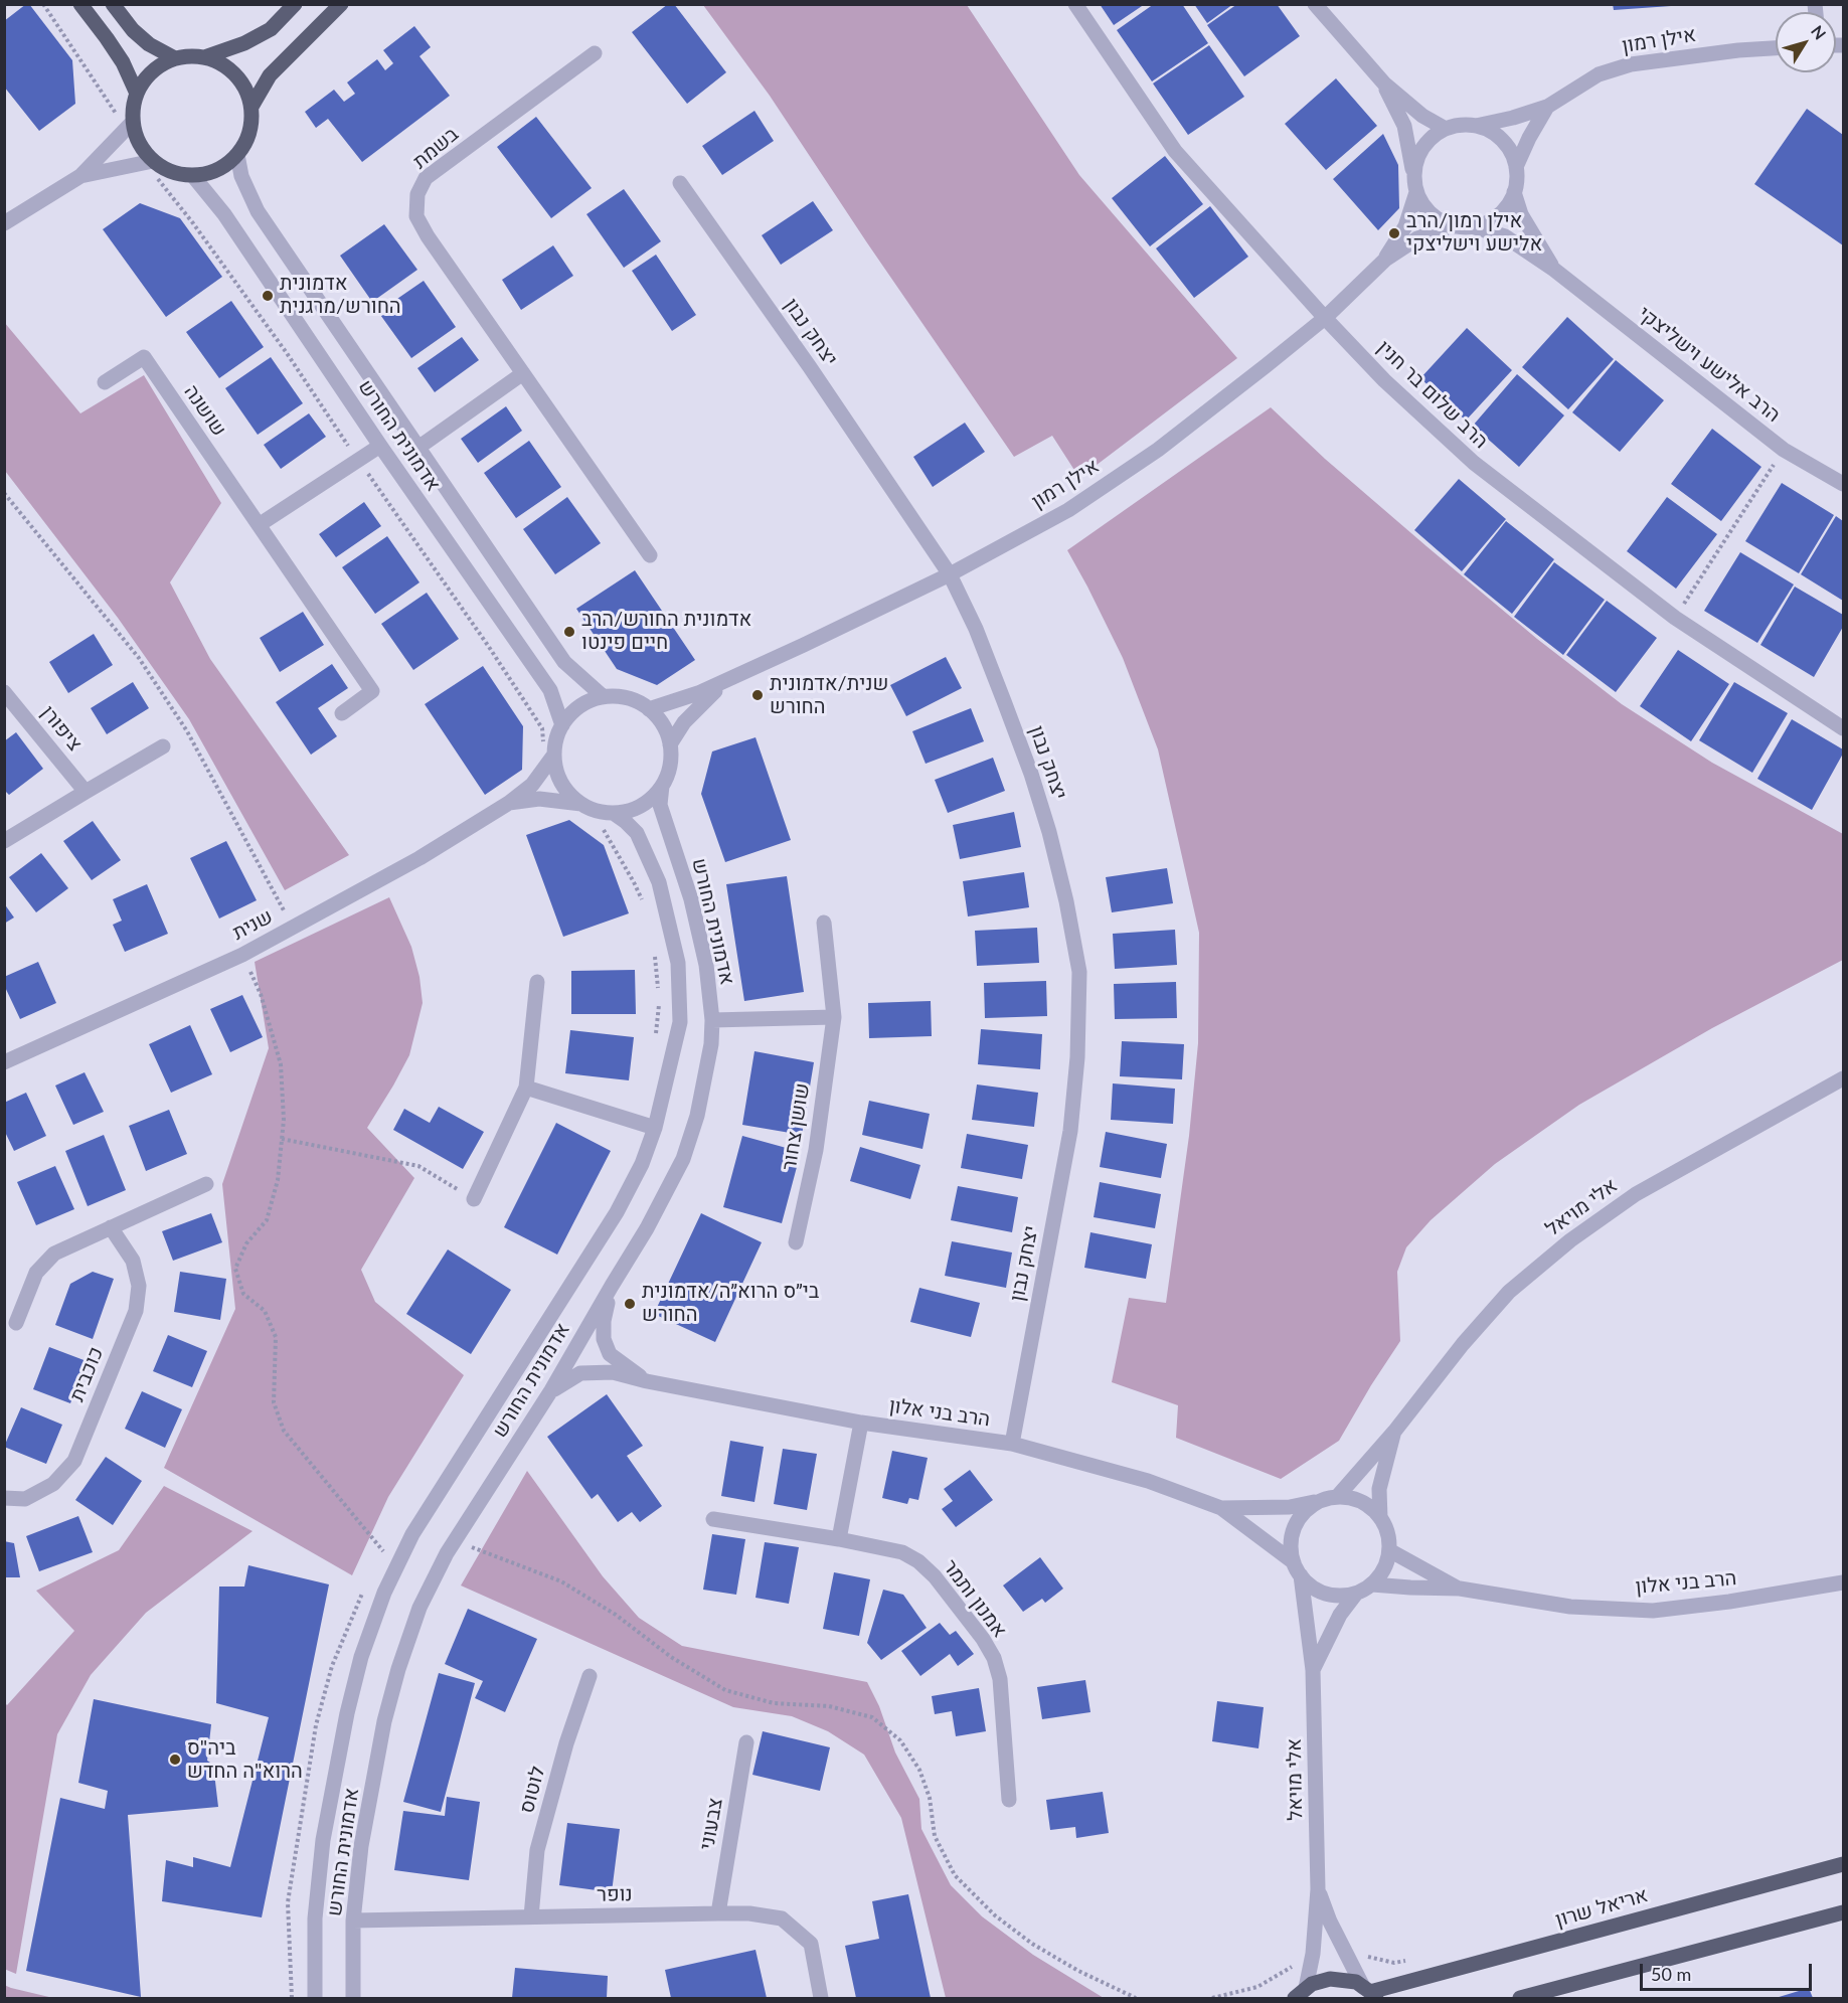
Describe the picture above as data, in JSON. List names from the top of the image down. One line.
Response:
{"streets":{"main road":["אריאל שרון"],"street":["אילן רמון","בשמת","יצחק נבון","הרב אלישע וישליצקי","הרב שלום בר חנין","שושנה","אדמונית החורש","ציפורן","שנית","שושן צחור","אלי מויאל","כוכבית","הרב בני אלון","אמנון ותמר","לוטוס","צבעוני","נופר"]},"crossings":[["אילן רמון","יצחק נבון"],["אילן רמון","הרב אלישע וישליצקי"],["אילן רמון","הרב שלום בר חנין"],["אילן רמון","אדמונית החורש"],["אילן רמון","שנית"],["יצחק נבון","הרב בני אלון"],["אדמונית החורש","שנית"],["אדמונית החורש","הרב בני אלון"],["אדמונית החורש","נופר"],["אלי מויאל","הרב בני אלון"],["אלי מויאל","אריאל שרון"],["לוטוס","נופר"],["צבעוני","נופר"]],"places":["אילן רמון/הרב אלישע וישליצקי","אדמונית החורש/מרגנית","אדמונית החורש/הרב חיים פינטו","שנית/אדמונית החורש","בי״ס הרוא״ה/אדמונית החורש","ביה\"ס הרוא\"ה החדש"],"scale_bar":"50 m","north":"top right"}
